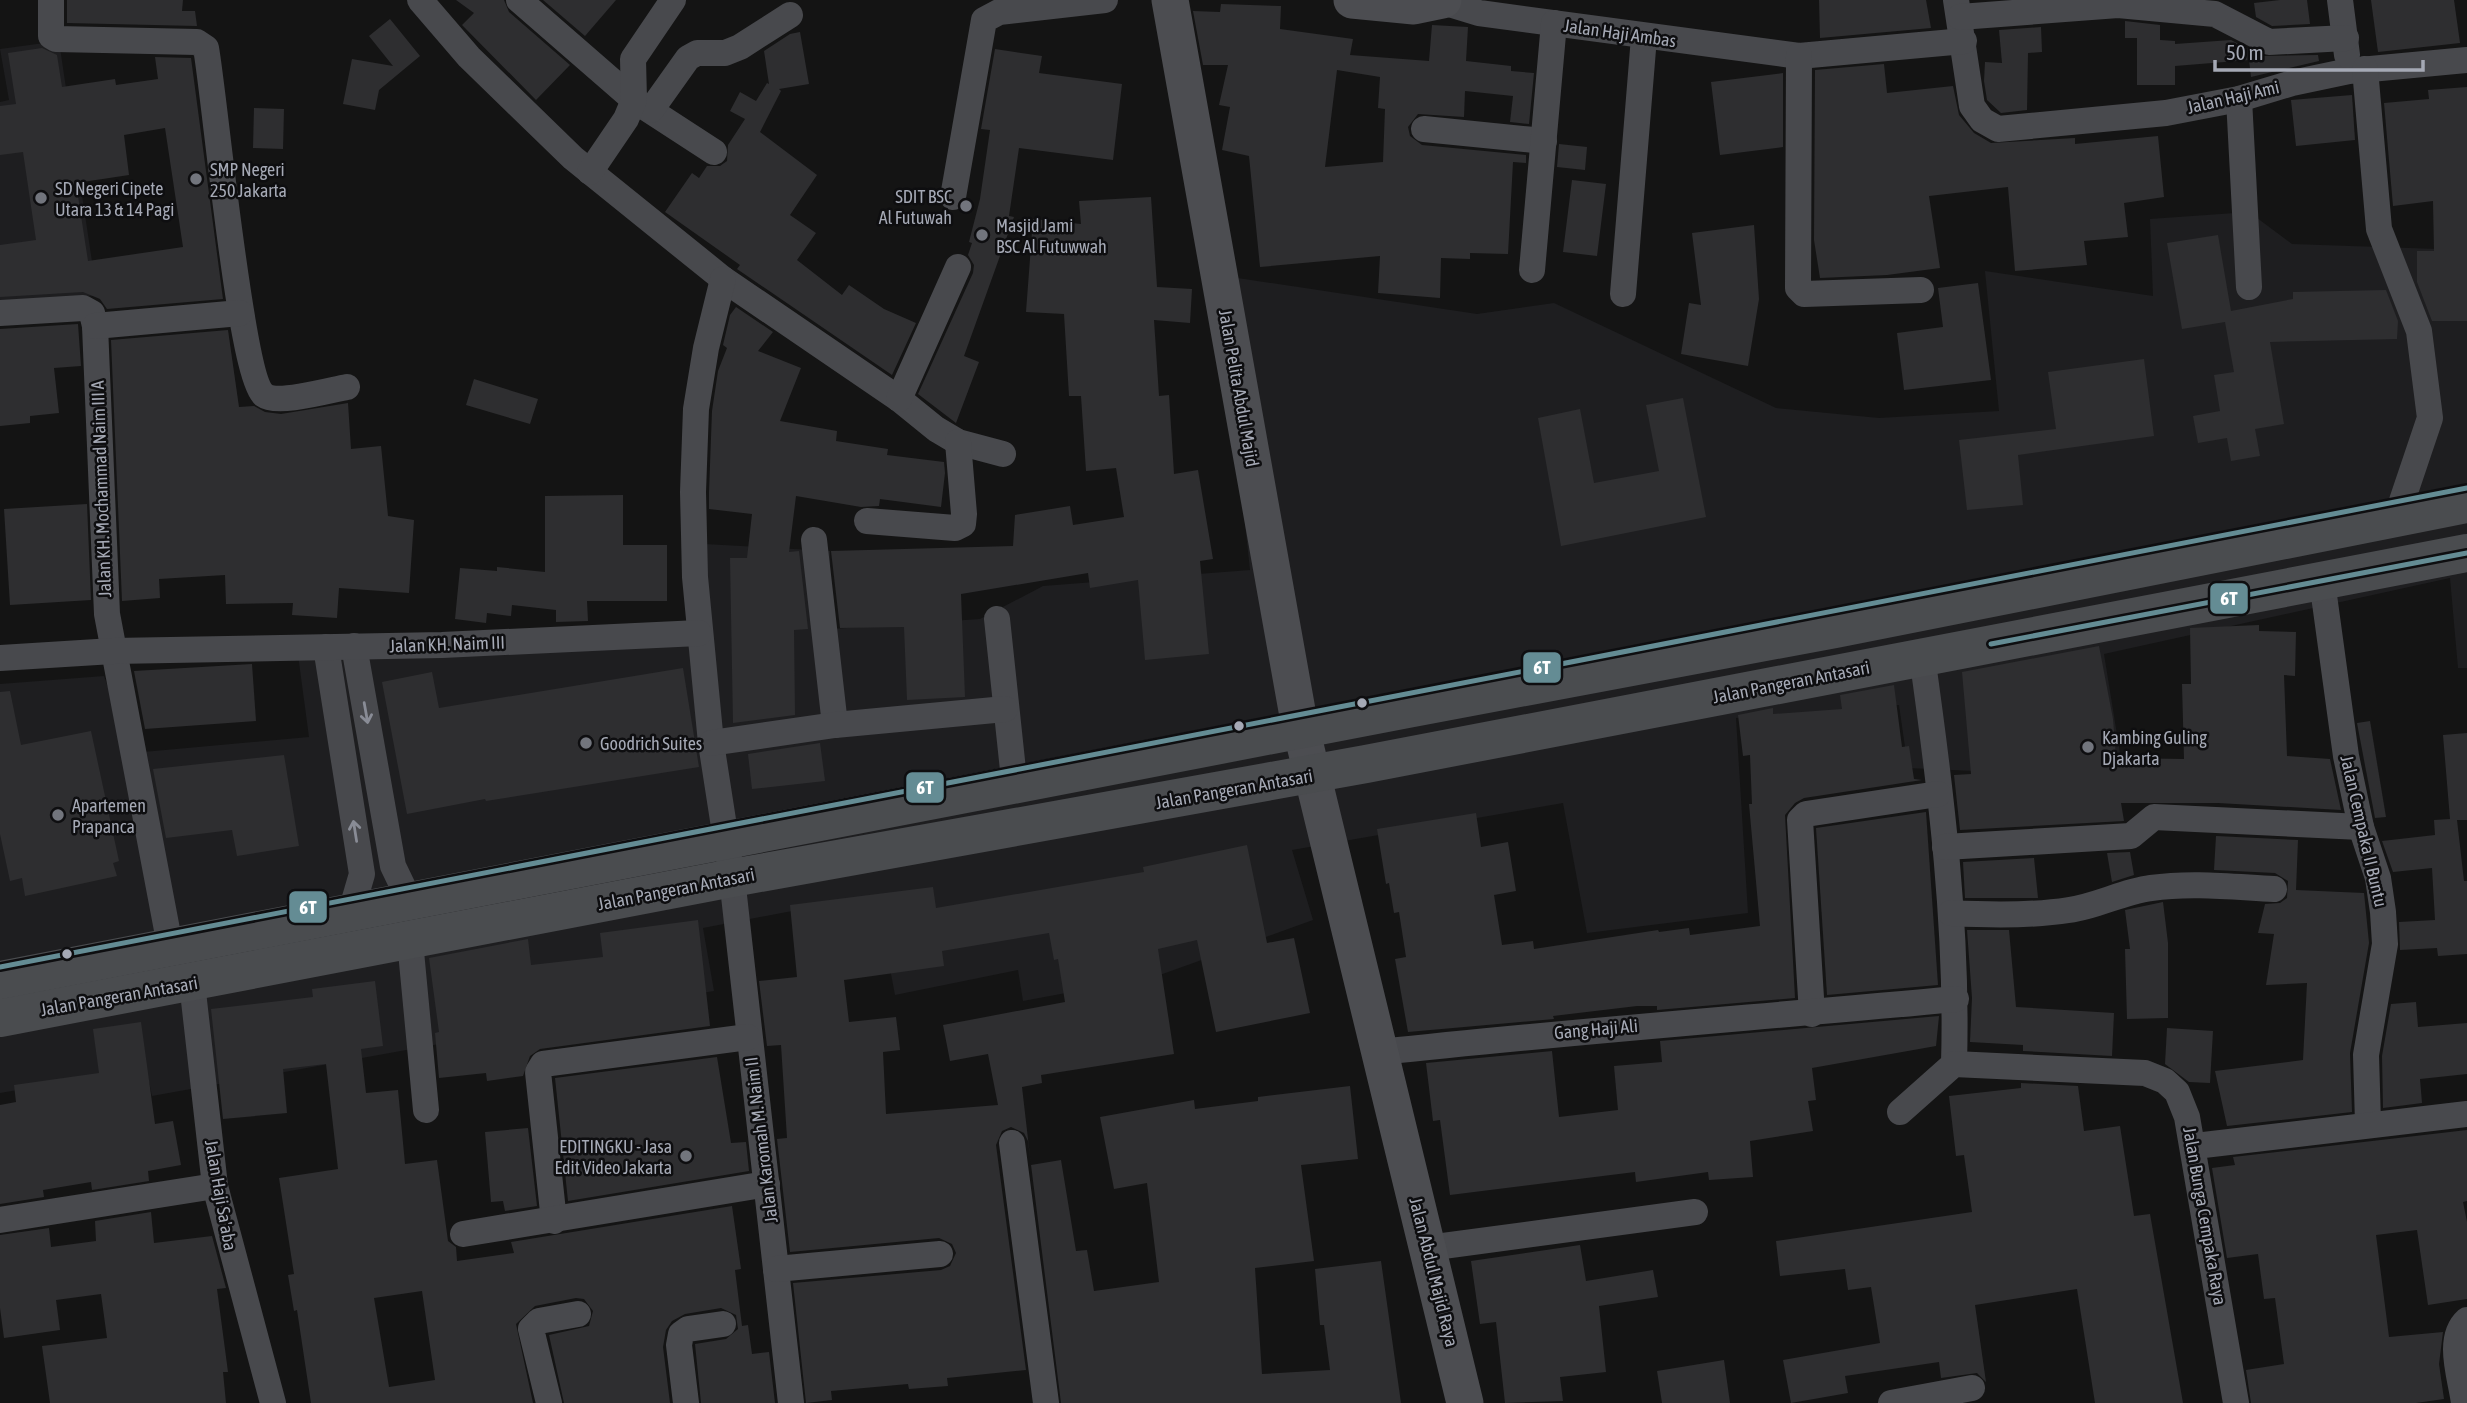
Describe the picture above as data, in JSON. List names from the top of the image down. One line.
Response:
{"streets":{"main road":["Jalan Pangeran Antasari"],"street":["Jalan Haji Ambas","Jalan Haji Ami","Jalan Pelita Abdul Majid","Jalan KH. Mochammad Naim III A","Jalan KH. Naim III","Jalan Cempaka II Buntu","Gang Haji Ali","Jalan Karomah M. Naim II","Jalan Haji Sa'aba","Jalan Bunga Cempaka Raya","Jalan Abdul Majid Raya"]},"crossings":[["Jalan Haji Ambas","Jalan Haji Ami"],["Jalan Pelita Abdul Majid","Jalan Pangeran Antasari"],["Jalan Pelita Abdul Majid","Jalan Abdul Majid Raya"],["Jalan KH. Mochammad Naim III A","Jalan KH. Naim III"],["Jalan Pangeran Antasari","Jalan Cempaka II Buntu"],["Jalan Pangeran Antasari","Jalan Karomah M. Naim II"],["Jalan Pangeran Antasari","Jalan Haji Sa'aba"],["Jalan Pangeran Antasari","Jalan Abdul Majid Raya"],["Gang Haji Ali","Jalan Abdul Majid Raya"]],"places":["SMP Negeri 250 Jakarta","SD Negeri Cipete Utara 13 & 14 Pagi","SDIT BSC Al Futuwah","Masjid Jami BSC Al Futuwwah","Goodrich Suites","Kambing Guling Djakarta","Apartemen Prapanca","EDITINGKU - Jasa Edit Video Jakarta"],"lines":["transit line 6T"],"scale_bar":"50 m"}
